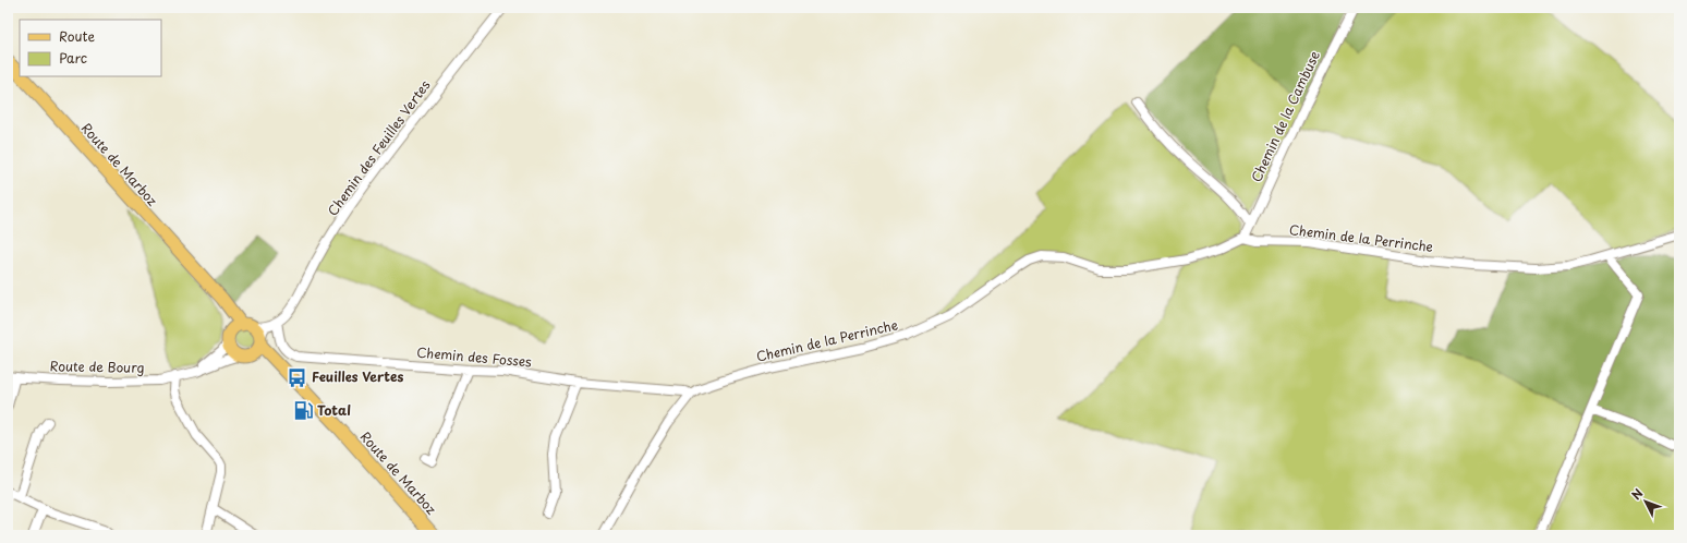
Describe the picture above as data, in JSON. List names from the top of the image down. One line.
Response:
{"streets":{"main road":["Route de Marboz"],"street":["Chemin de la Cambuse","Chemin des Feuilles Vertes","Chemin de la Perrinche","Chemin des Fosses","Route de Bourg"]},"crossings":[["Chemin de la Cambuse","Chemin de la Perrinche"],["Chemin des Feuilles Vertes","Chemin des Fosses"],["Route de Marboz","Route de Bourg"],["Chemin de la Perrinche","Chemin des Fosses"]],"places":{"bus stop":["Feuilles Vertes"],"fuel station":["Total"]},"legend":["Route","Parc"],"north":"top left"}
